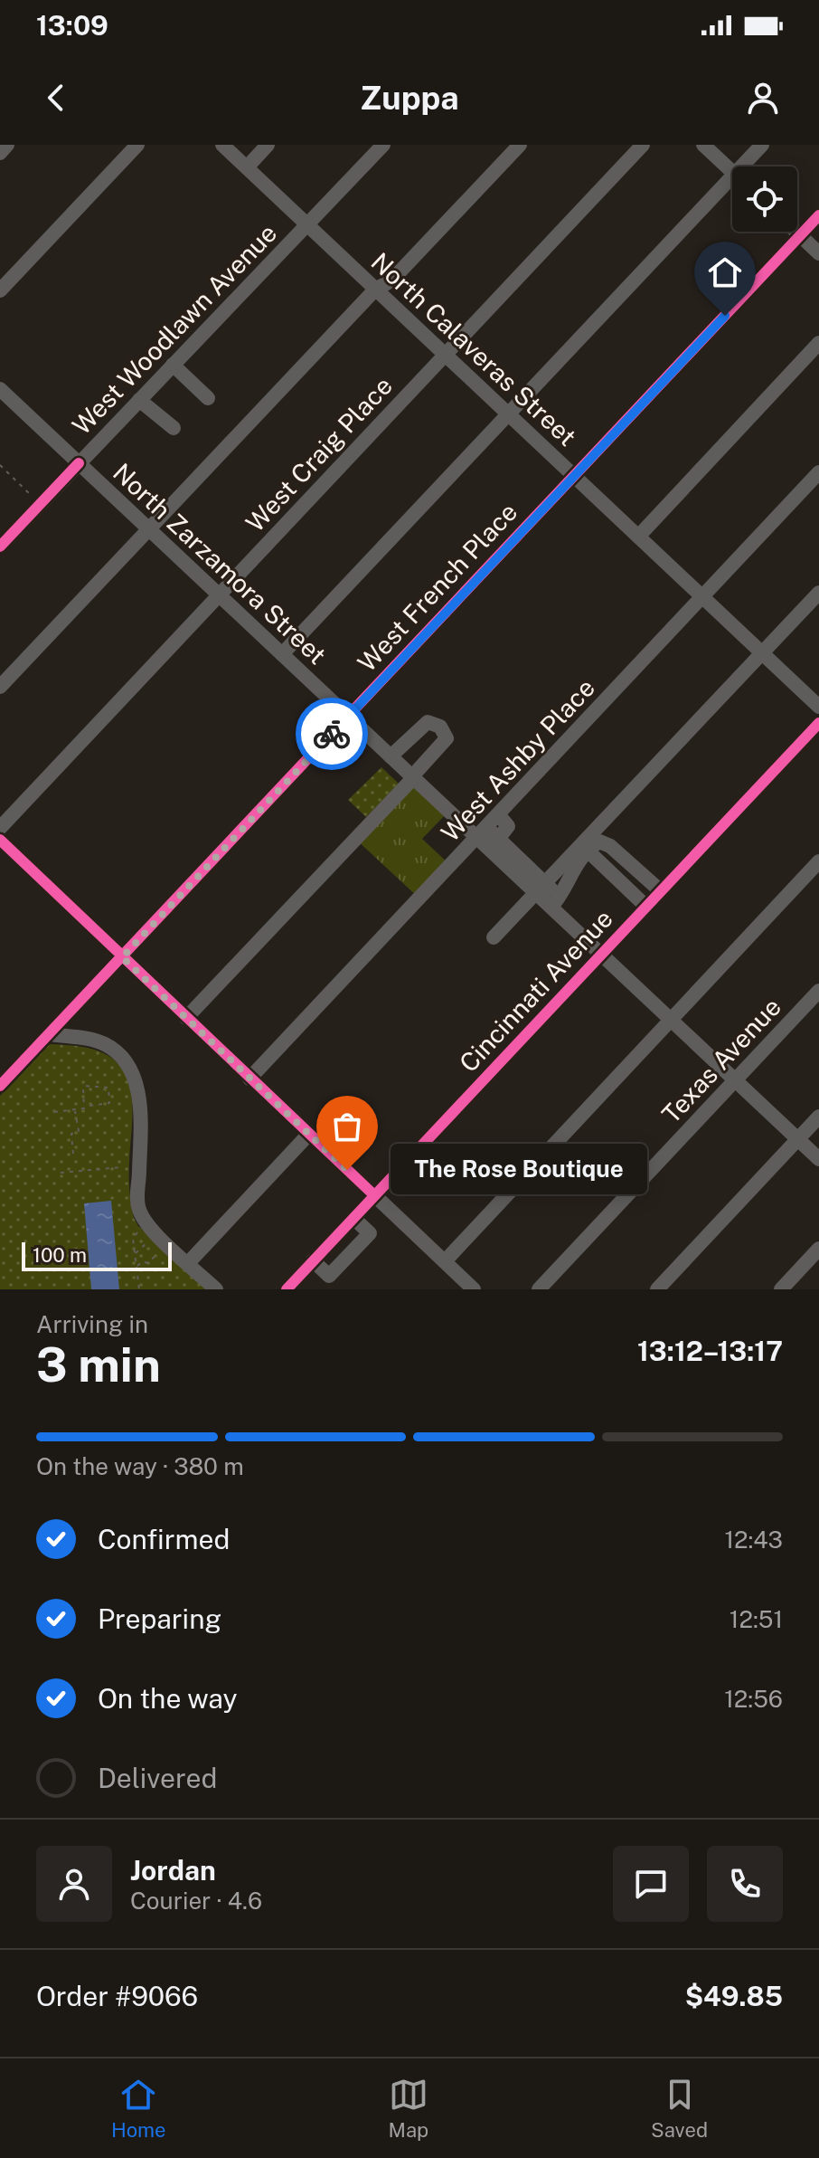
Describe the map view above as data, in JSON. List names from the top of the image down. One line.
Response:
{"streets":{"street":["West Woodlawn Avenue","North Calaveras Street","West Craig Place","North Zarzamora Street","West French Place","West Ashby Place","Cincinnati Avenue","Texas Avenue"]},"crossings":[["West Woodlawn Avenue","North Calaveras Street"],["West Woodlawn Avenue","North Zarzamora Street"],["North Calaveras Street","West Craig Place"],["North Calaveras Street","West French Place"],["North Calaveras Street","West Ashby Place"],["West Craig Place","North Zarzamora Street"],["North Zarzamora Street","West French Place"],["North Zarzamora Street","West Ashby Place"],["North Zarzamora Street","Cincinnati Avenue"],["North Zarzamora Street","Texas Avenue"]],"places":["The Rose Boutique"],"scale_bar":"100 m","page":{"status":"13:09","header":"Zuppa","bubble":"The Rose Boutique","scale":"100 m","heading":["3 min","Arriving in","13:12–13:17"],"panel":["Jordan","Courier · 4.6","Order #9066","$49.85"],"bar":"On the way · 380 m","list":[["Confirmed","12:43"],["Preparing","12:51"],["On the way","12:56"],"Delivered"],"tabs":["Home","Map","Saved"]}}
